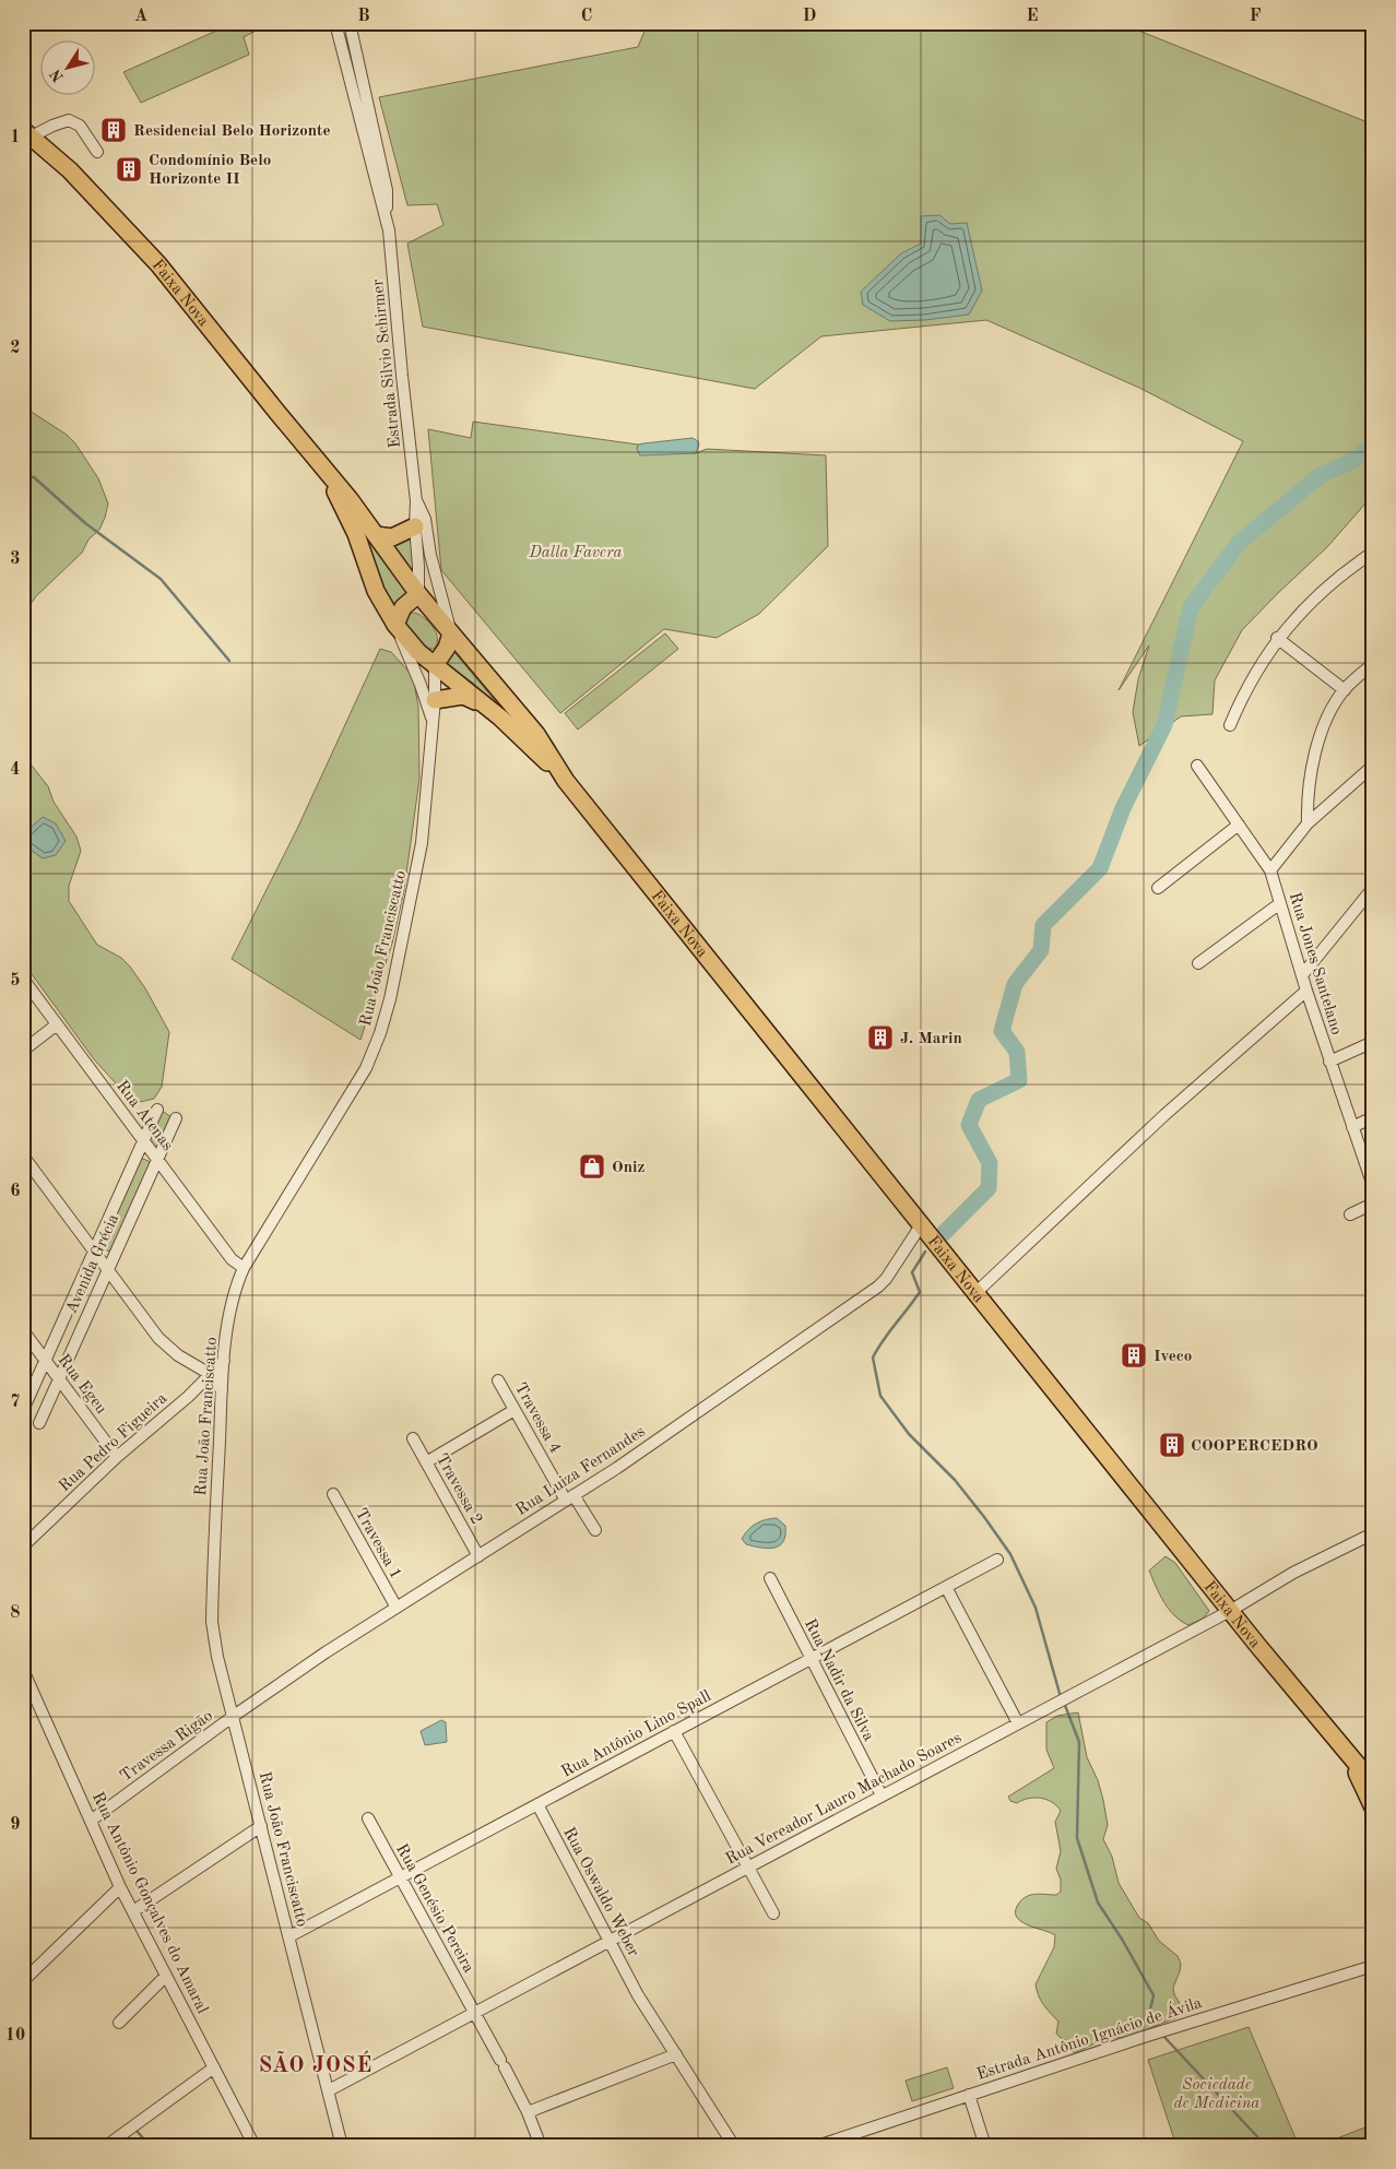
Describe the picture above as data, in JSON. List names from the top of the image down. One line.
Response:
{"streets":{"highway":["Faixa Nova"],"street":["Estrada Silvio Schirmer","Rua João Franciscatto","Rua Jones Santelano","Rua Atenas","Avenida Grécia","Rua Egeu","Travessa 4","Rua Pedro Figueira","Rua Luiza Fernandes","Travessa 2","Travessa 1","Rua Nadir da Silva","Rua Antônio Lino Spall","Travessa Rigão","Rua Vereador Lauro Machado Soares","Rua Oswaldo Weber","Rua Antônio Gonçalves do Amaral","Rua Genésio Pereira","Estrada Antônio Ignácio de Ávila"]},"crossings":[["Faixa Nova","Estrada Silvio Schirmer"],["Faixa Nova","Rua João Franciscatto"],["Faixa Nova","Rua Luiza Fernandes"],["Faixa Nova","Rua Vereador Lauro Machado Soares"],["Rua João Franciscatto","Rua Atenas"],["Rua João Franciscatto","Rua Pedro Figueira"],["Rua João Franciscatto","Rua Luiza Fernandes"],["Rua João Franciscatto","Rua Antônio Lino Spall"],["Rua João Franciscatto","Travessa Rigão"],["Rua João Franciscatto","Rua Vereador Lauro Machado Soares"],["Rua Atenas","Avenida Grécia"],["Avenida Grécia","Rua Egeu"],["Rua Egeu","Rua Pedro Figueira"],["Travessa 4","Rua Luiza Fernandes"],["Rua Luiza Fernandes","Travessa 2"],["Rua Luiza Fernandes","Travessa 1"],["Rua Luiza Fernandes","Travessa Rigão"],["Rua Nadir da Silva","Rua Antônio Lino Spall"],["Rua Nadir da Silva","Rua Vereador Lauro Machado Soares"],["Rua Antônio Lino Spall","Rua Oswaldo Weber"],["Rua Antônio Lino Spall","Rua Genésio Pereira"],["Travessa Rigão","Rua Antônio Gonçalves do Amaral"],["Rua Vereador Lauro Machado Soares","Rua Oswaldo Weber"],["Rua Vereador Lauro Machado Soares","Rua Genésio Pereira"]],"districts":["SÃO JOSÉ"],"parks":["Dalla Favera","Sociedade de Medicina"],"places":{"building":["Residencial Belo Horizonte","Condomínio Belo Horizonte II","J. Marin","Iveco","COOPERCEDRO"],"shop":["Oniz"]},"north":"bottom left","grid":{"columns":["A","B","C","D","E","F"],"rows":["1","2","3","4","5","6","7","8","9","10"]}}
